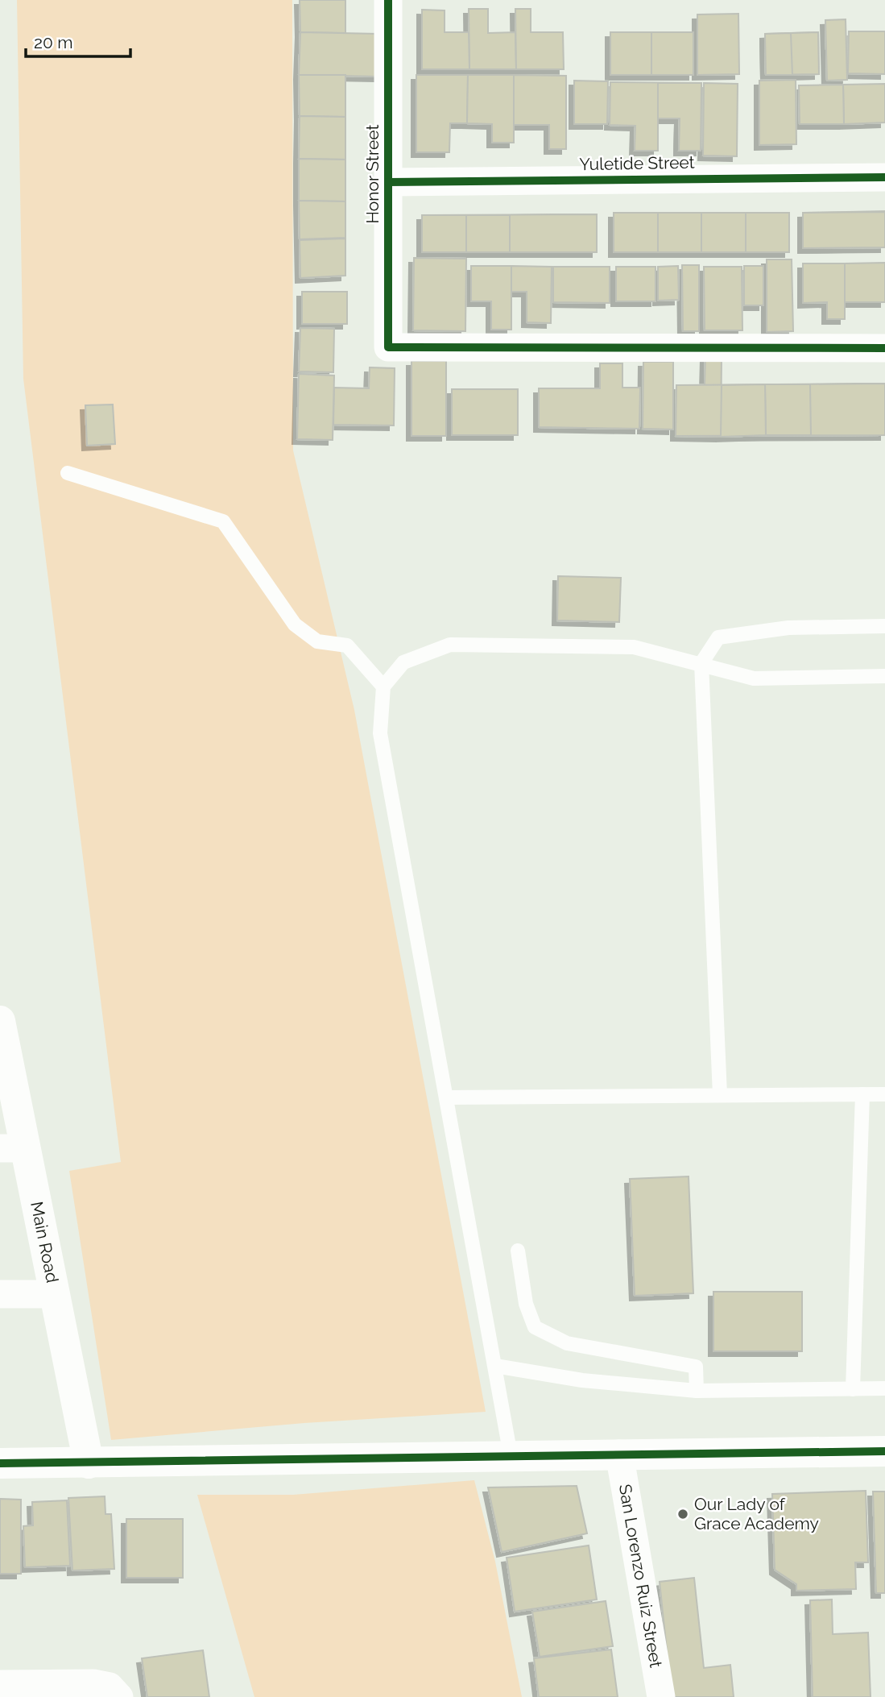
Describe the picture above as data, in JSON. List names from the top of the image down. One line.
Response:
{"streets":{"street":["Yuletide Street","Honor Street","Main Road","San Lorenzo Ruiz Street"]},"crossings":[["Yuletide Street","Honor Street"]],"places":["Our Lady of Grace Academy"],"scale_bar":"20 m"}
